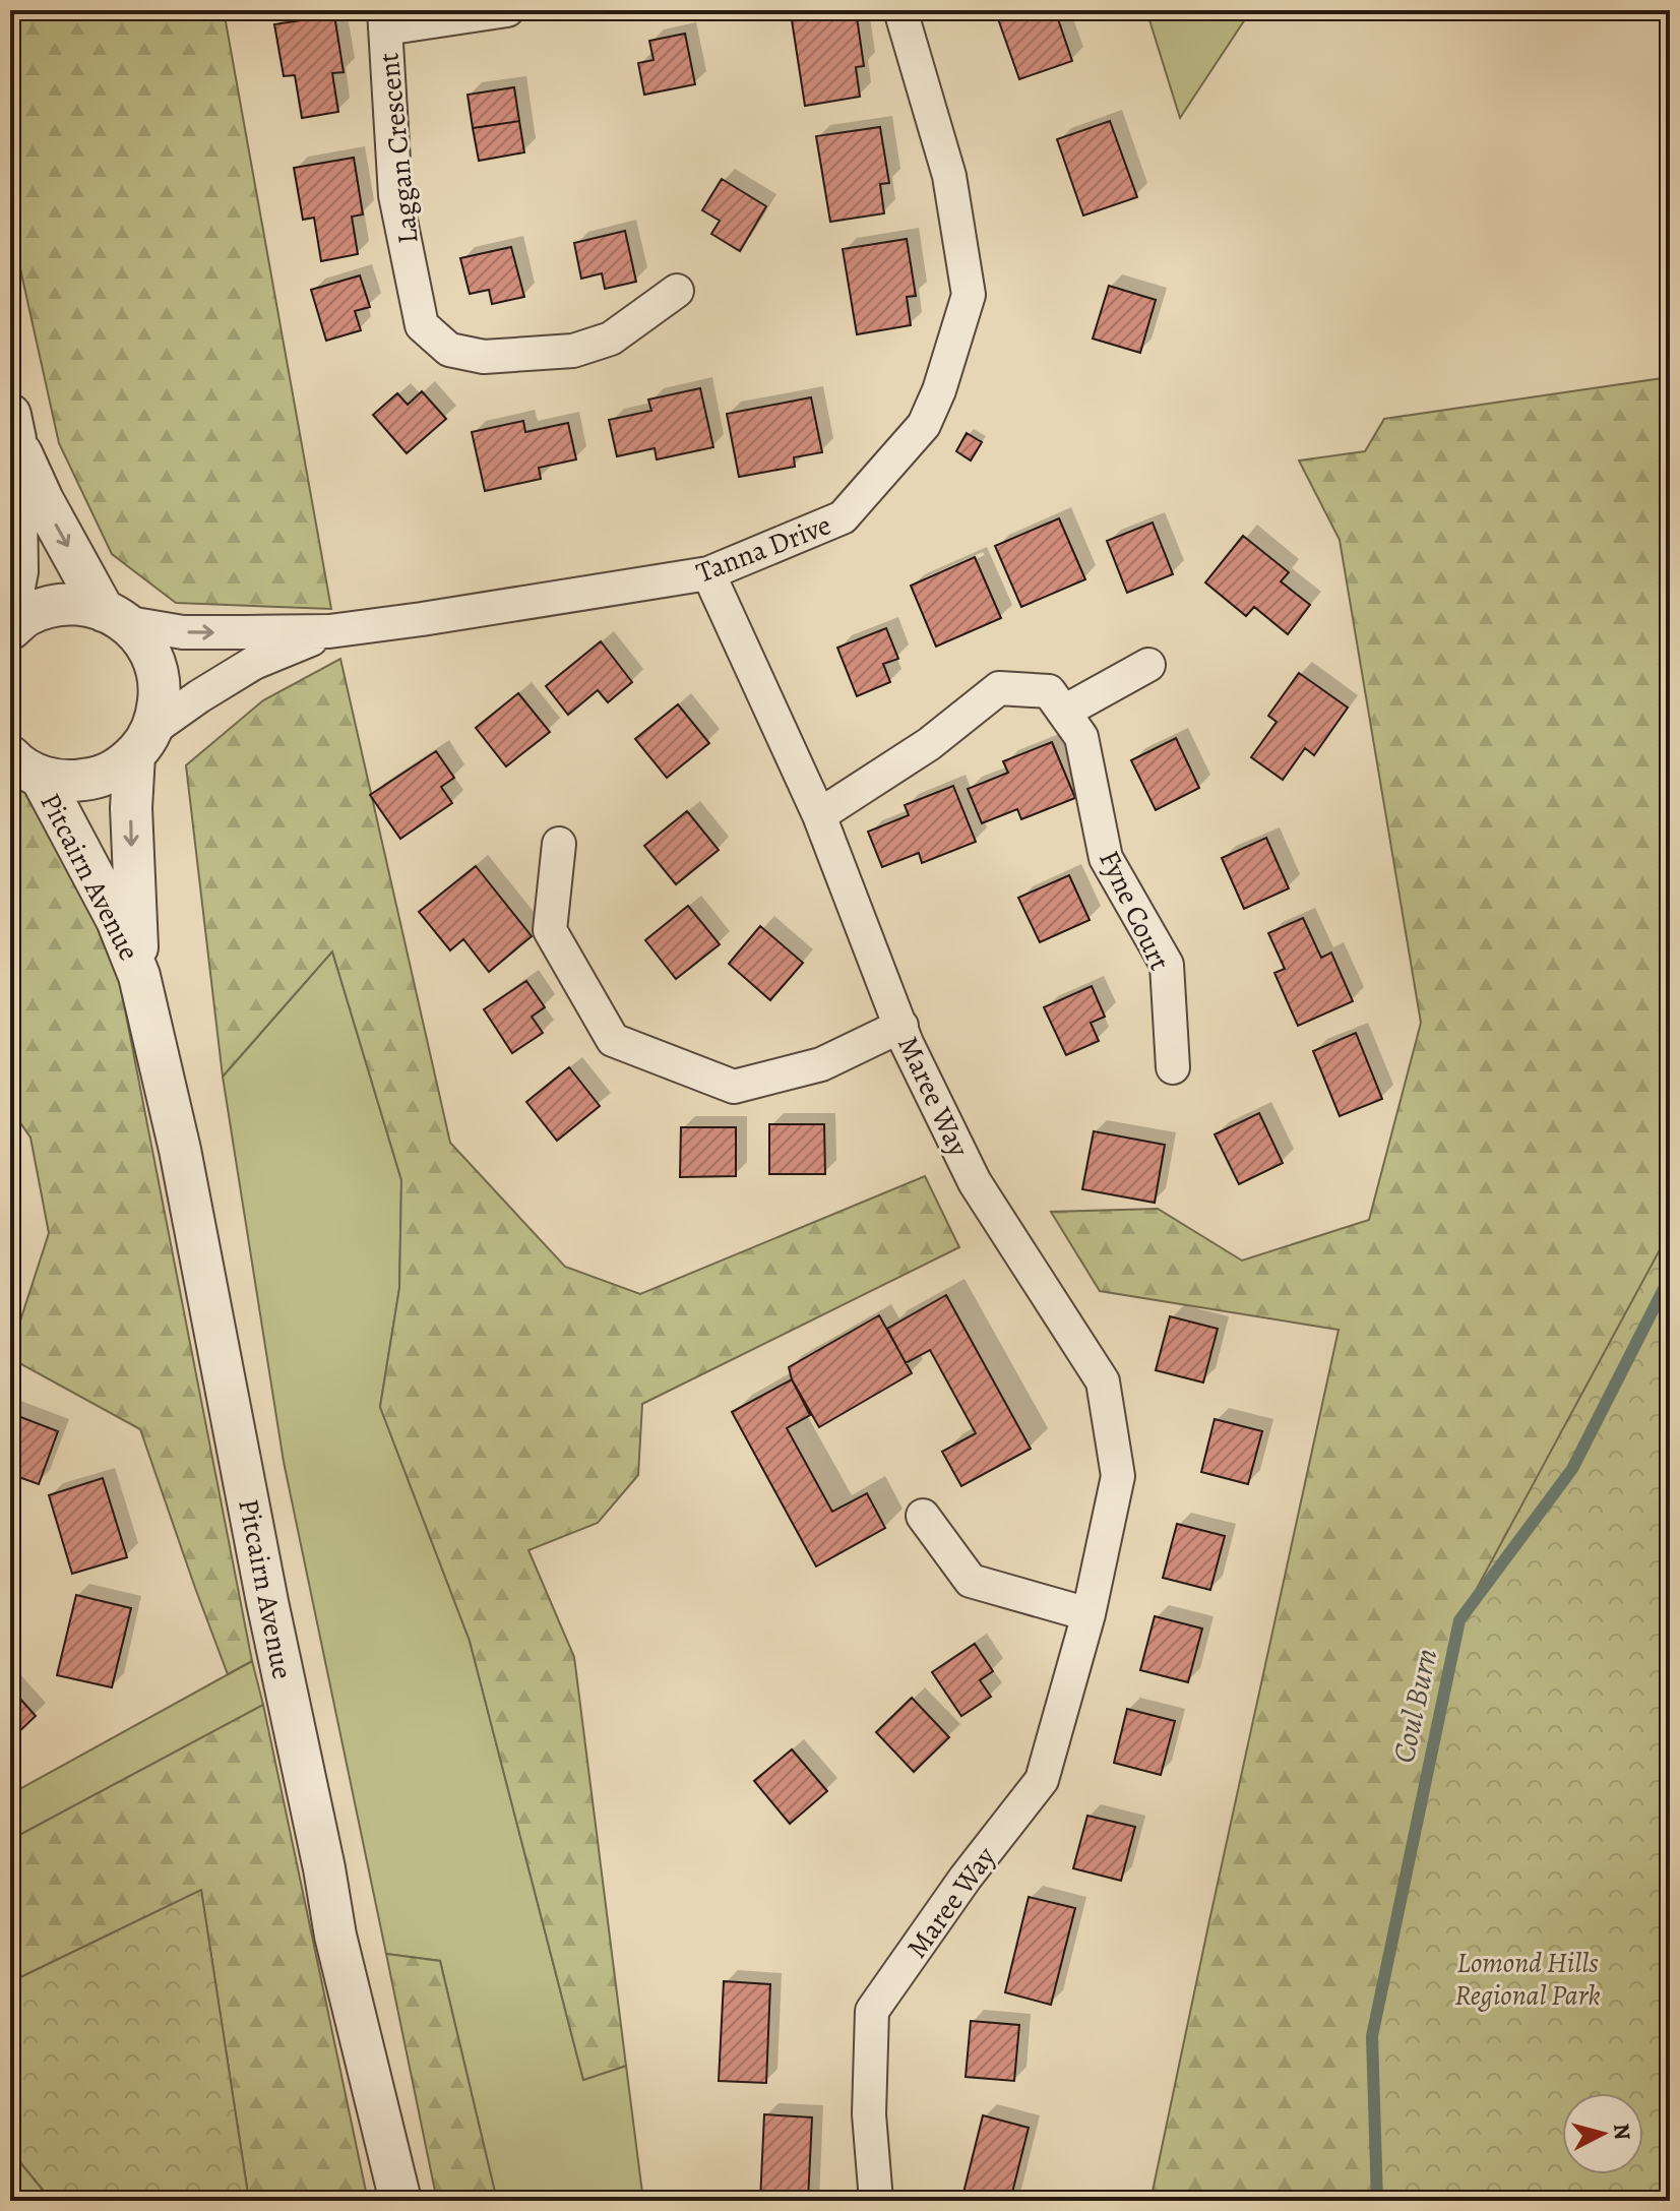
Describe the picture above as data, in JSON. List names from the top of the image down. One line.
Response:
{"streets":{"street":["Laggan Crescent","Tanna Drive","Pitcairn Avenue","Fyne Court","Maree Way"]},"crossings":[["Tanna Drive","Pitcairn Avenue"],["Tanna Drive","Maree Way"],["Fyne Court","Maree Way"]],"water":["Coul Burn"],"parks":["Lomond Hills Regional Park"],"north":"right"}
